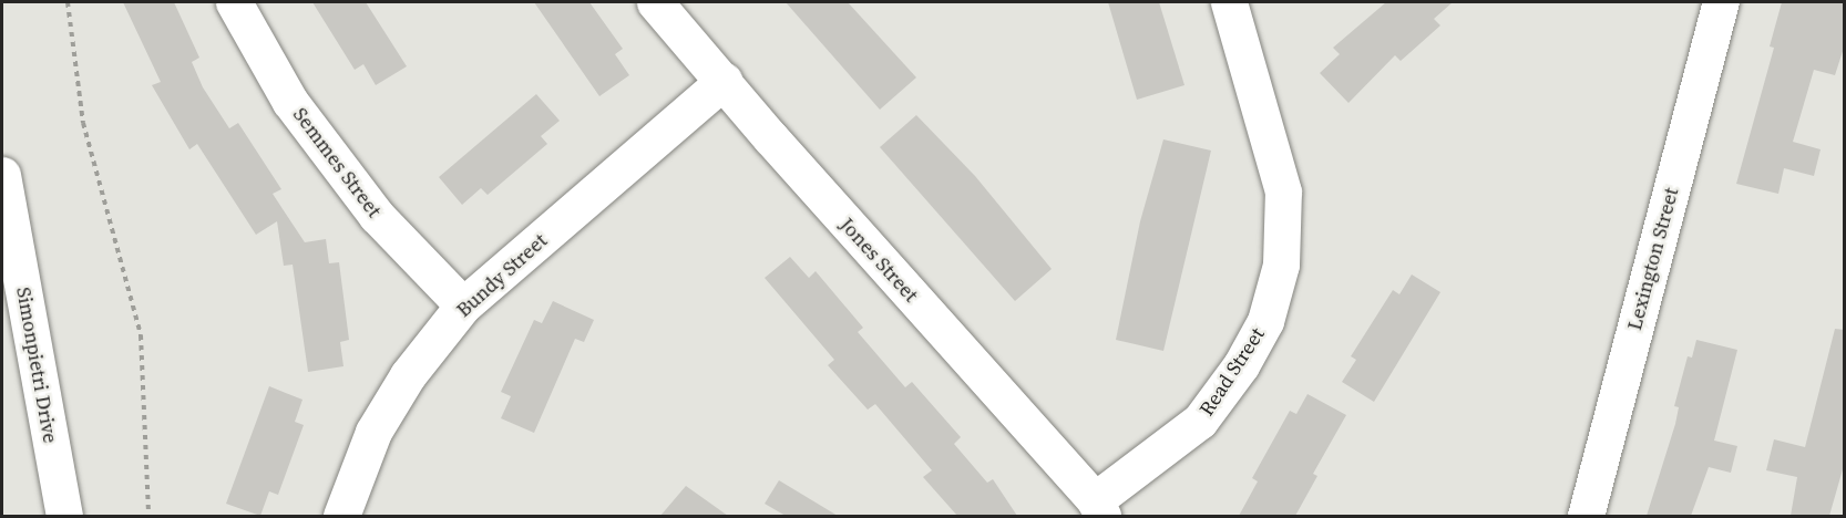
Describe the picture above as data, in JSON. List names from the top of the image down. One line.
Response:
{"streets":{"street":["Semmes Street","Lexington Street","Jones Street","Bundy Street","Simonpietri Drive","Read Street"]},"crossings":[["Semmes Street","Bundy Street"],["Jones Street","Bundy Street"],["Jones Street","Read Street"]]}
